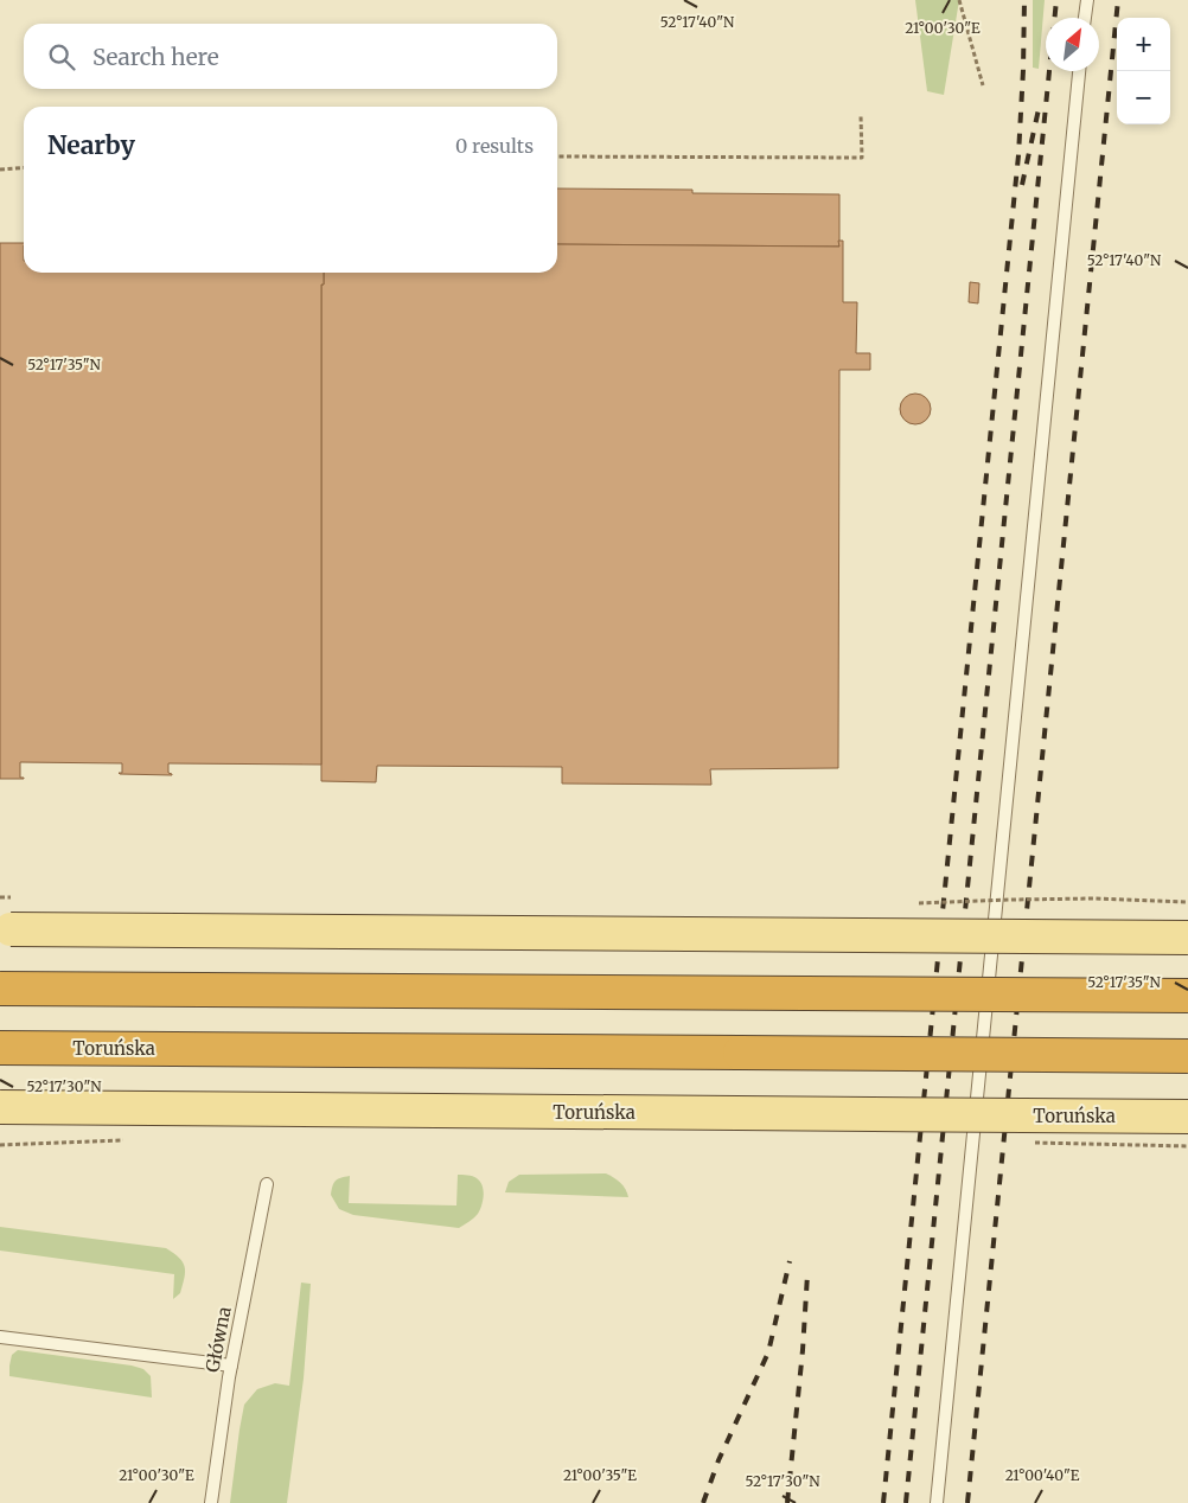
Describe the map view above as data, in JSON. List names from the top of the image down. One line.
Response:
{"streets":{"highway":["Toruńska"],"lane":["Główna"]},"north":"top right","page":{"map_buttons":["+","−"],"search":"Search here","heading":["Nearby","0 results"]},"coordinates":["52°17'40\"N","21°00'30\"E","52°17'35\"N","52°17'30\"N","21°00'35\"E","21°00'40\"E"]}
